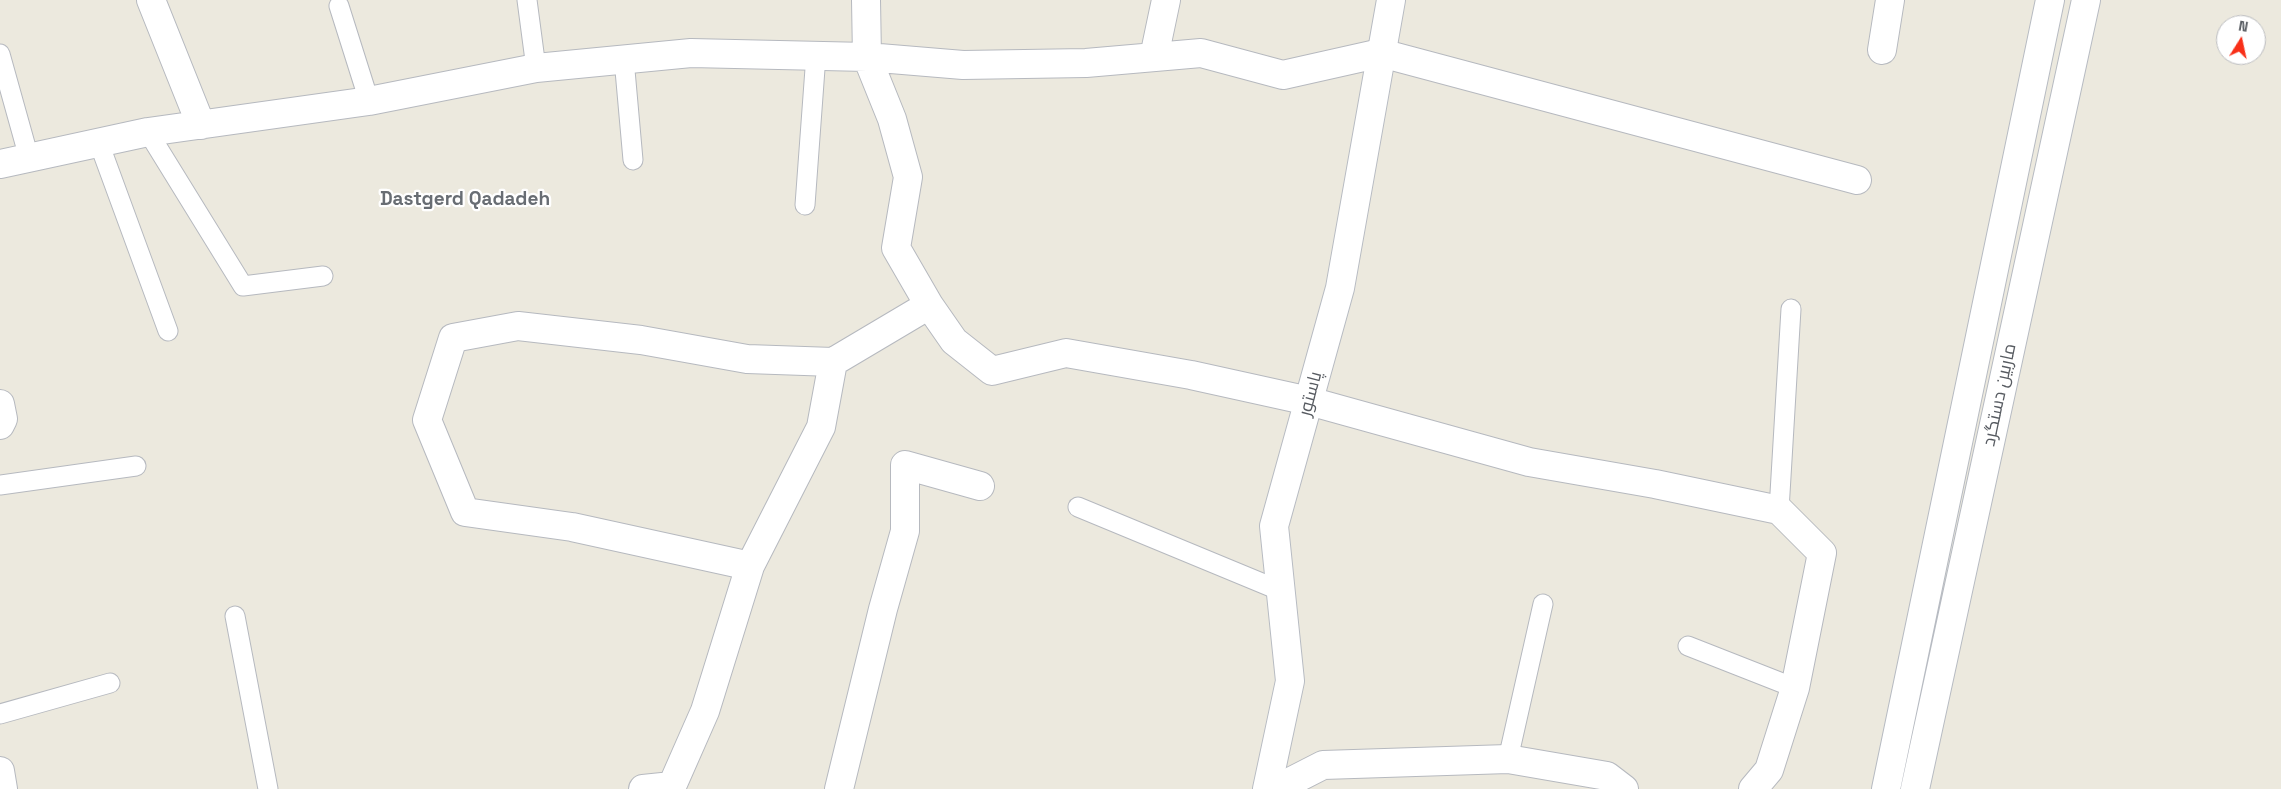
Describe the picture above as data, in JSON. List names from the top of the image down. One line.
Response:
{"streets":{"street":["پاستور","ماربین دستگرد"]},"districts":["Dastgerd Qadadeh"],"north":"top"}
